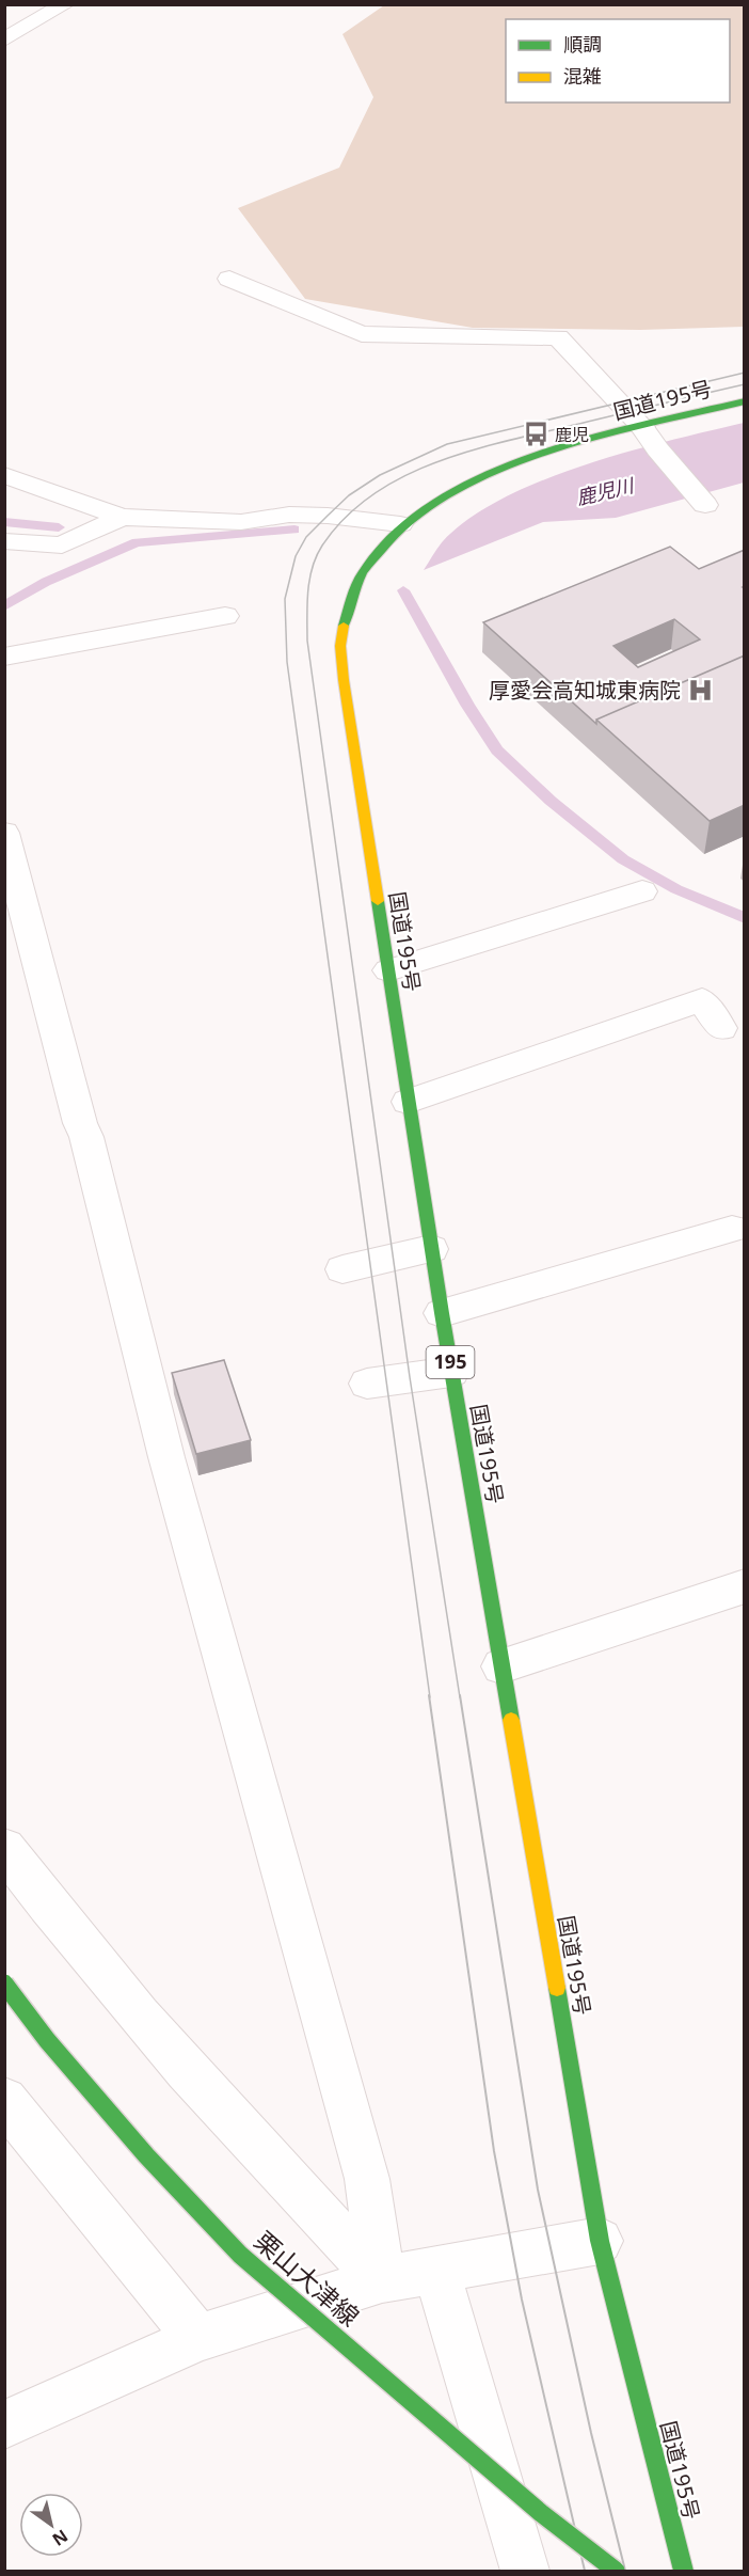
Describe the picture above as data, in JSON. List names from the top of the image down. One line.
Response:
{"streets":{"main road":["国道195号","195","栗山大津線"]},"water":["鹿児川"],"places":{"bus stop":["鹿児"],"hospital":["厚愛会高知城東病院"]},"legend":["順調","混雑"],"north":"bottom right"}
